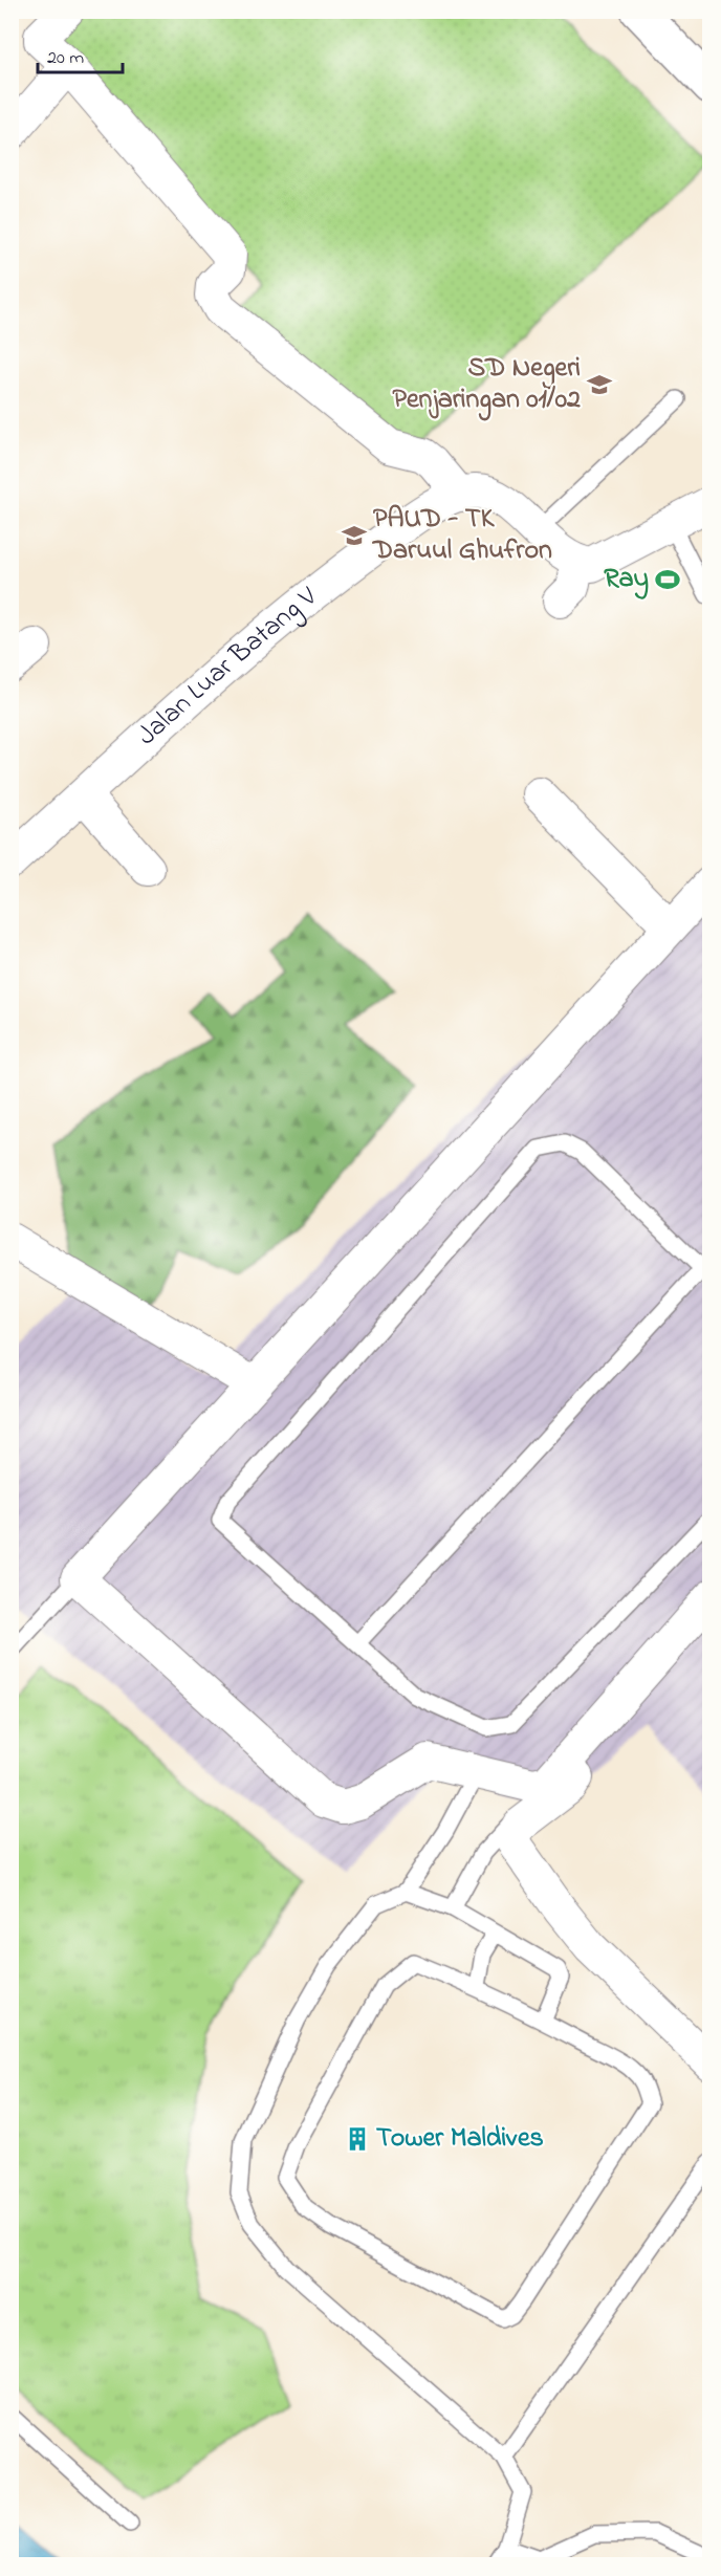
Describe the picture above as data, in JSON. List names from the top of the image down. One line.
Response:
{"streets":{"street":["Jalan Luar Batang V"]},"places":{"school or university":["SD Negeri Penjaringan 01/02","PAUD - TK Daruul Ghufron"],"sports":["Ray"],"building":["Tower Maldives"]},"scale_bar":"20 m"}
